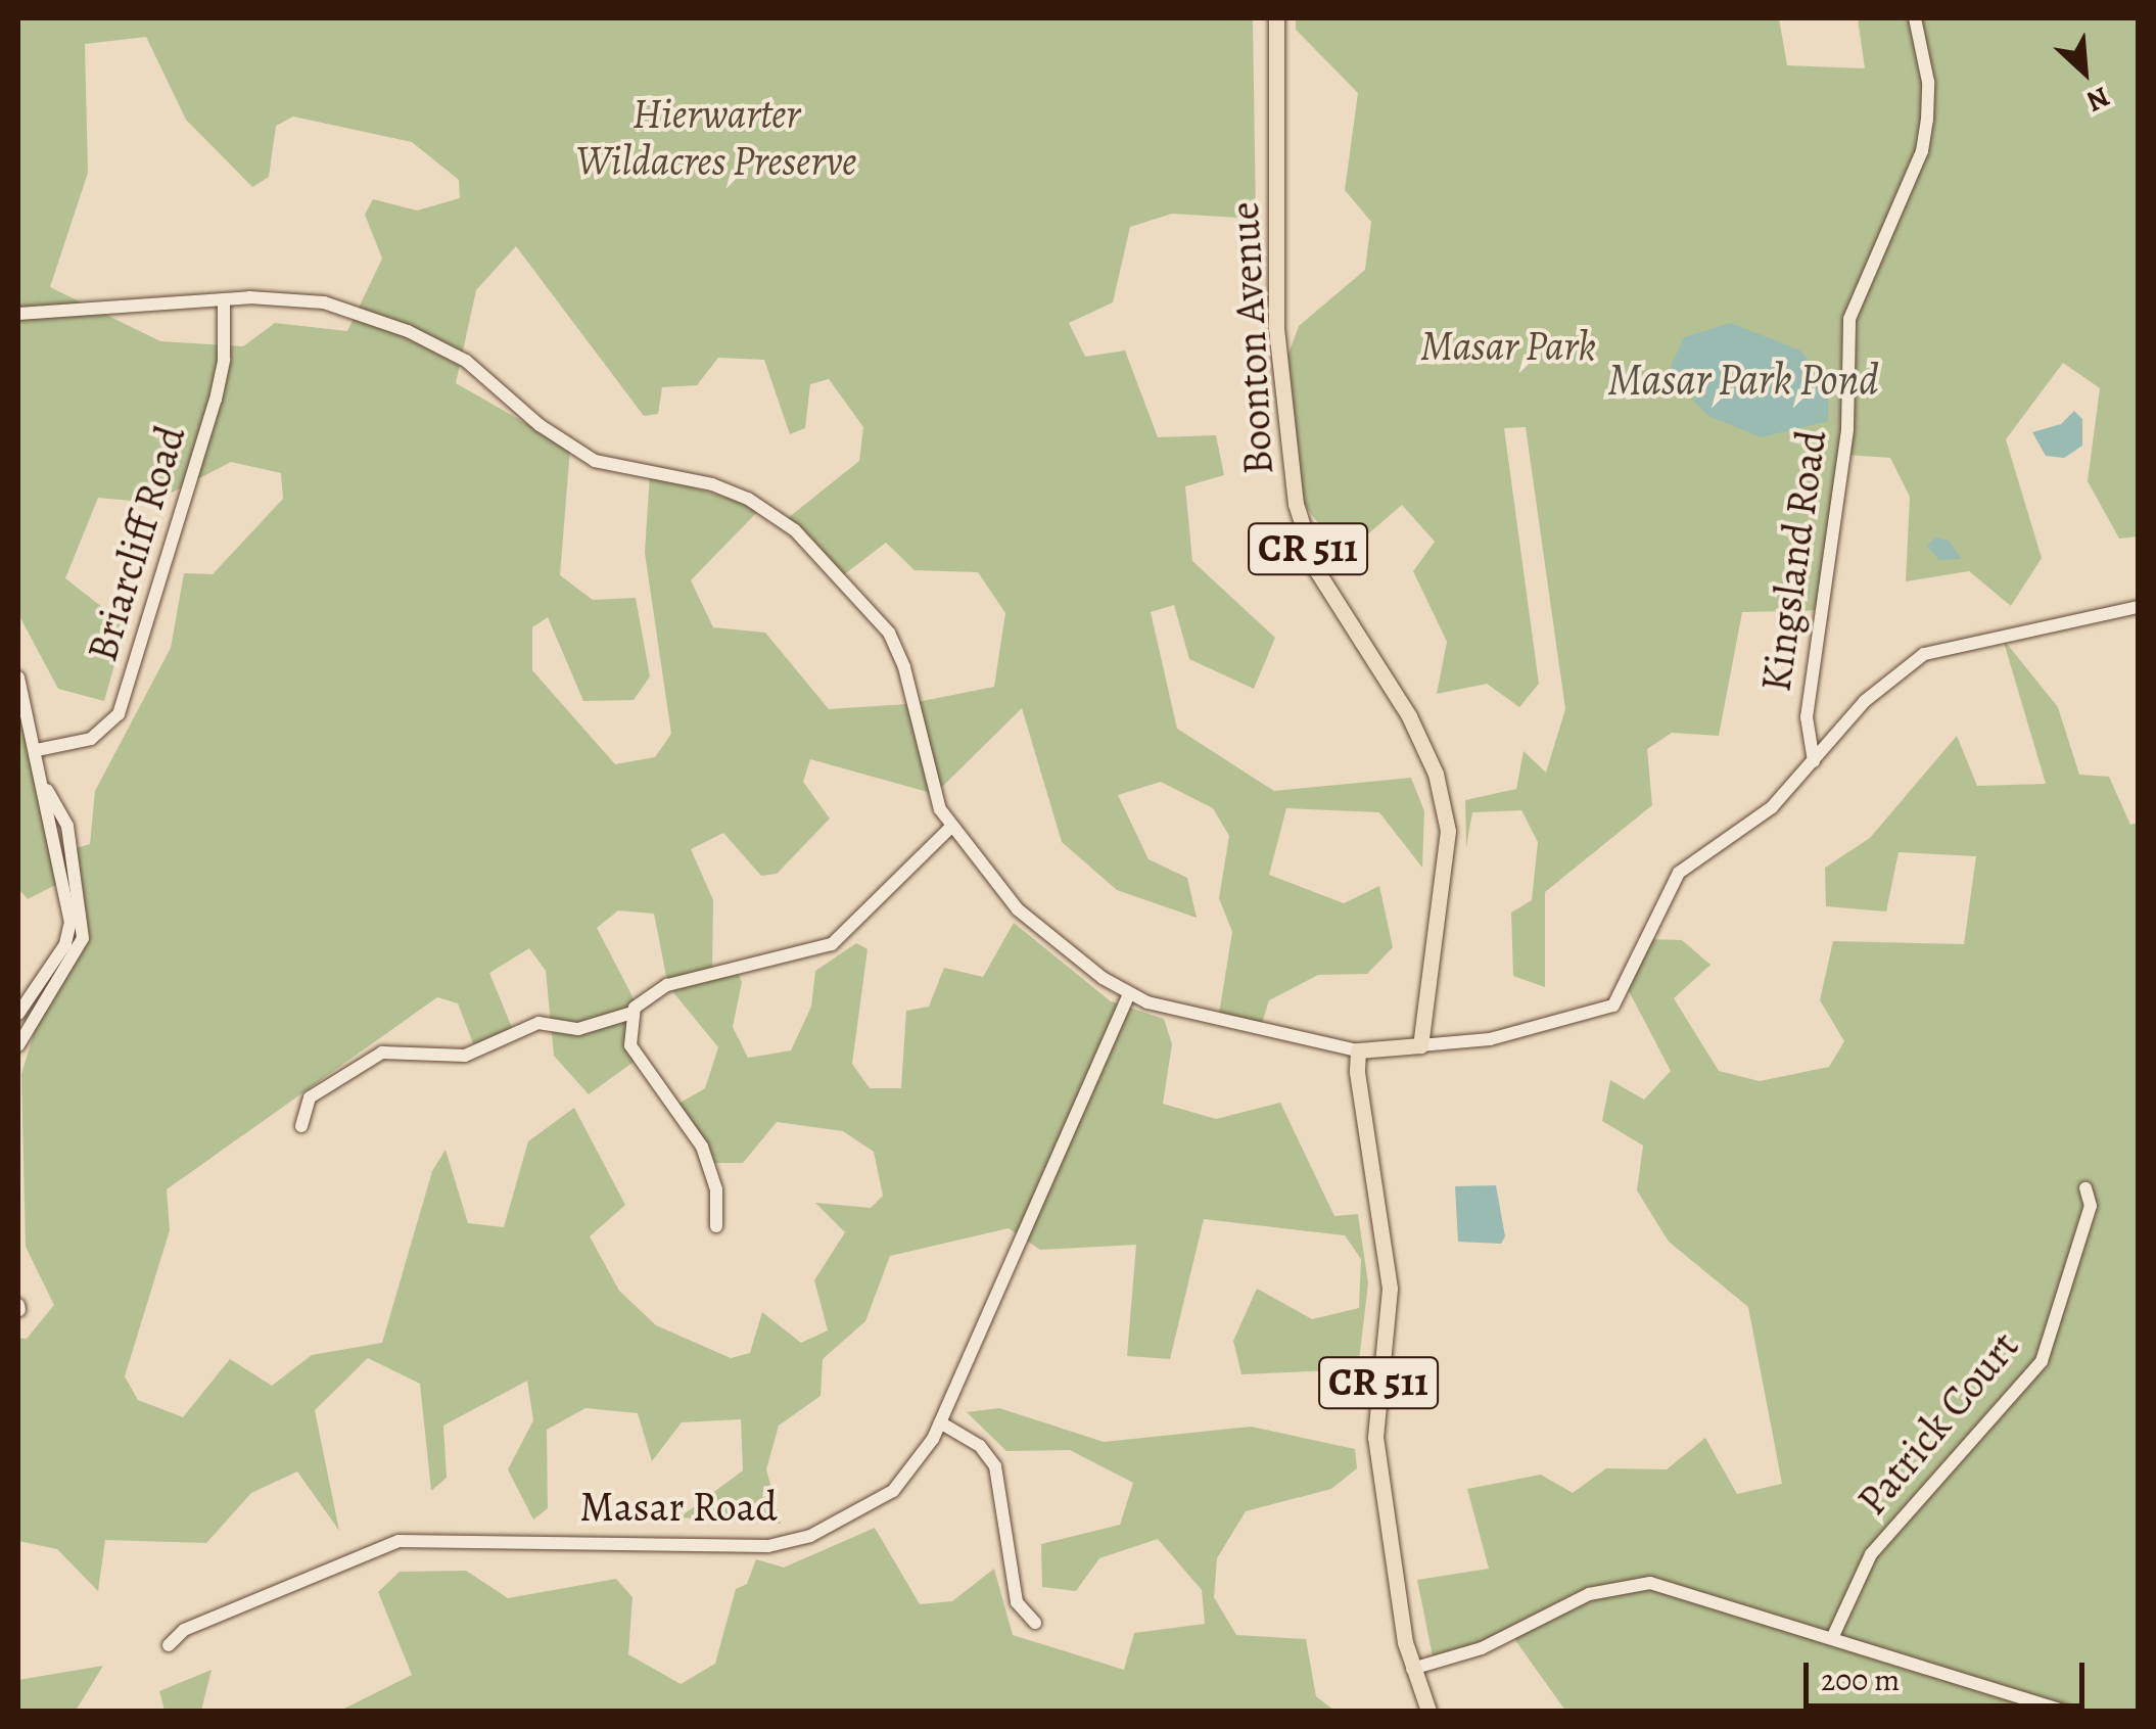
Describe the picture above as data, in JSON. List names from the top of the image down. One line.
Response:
{"streets":{"main road":["Boonton Avenue","CR 511"],"street":["Briarcliff Road","Kingsland Road","Patrick Court","Masar Road"]},"water":["Masar Park Pond"],"parks":["Hierwarter Wildacres Preserve","Masar Park"],"scale_bar":"200 m","north":"bottom right"}
